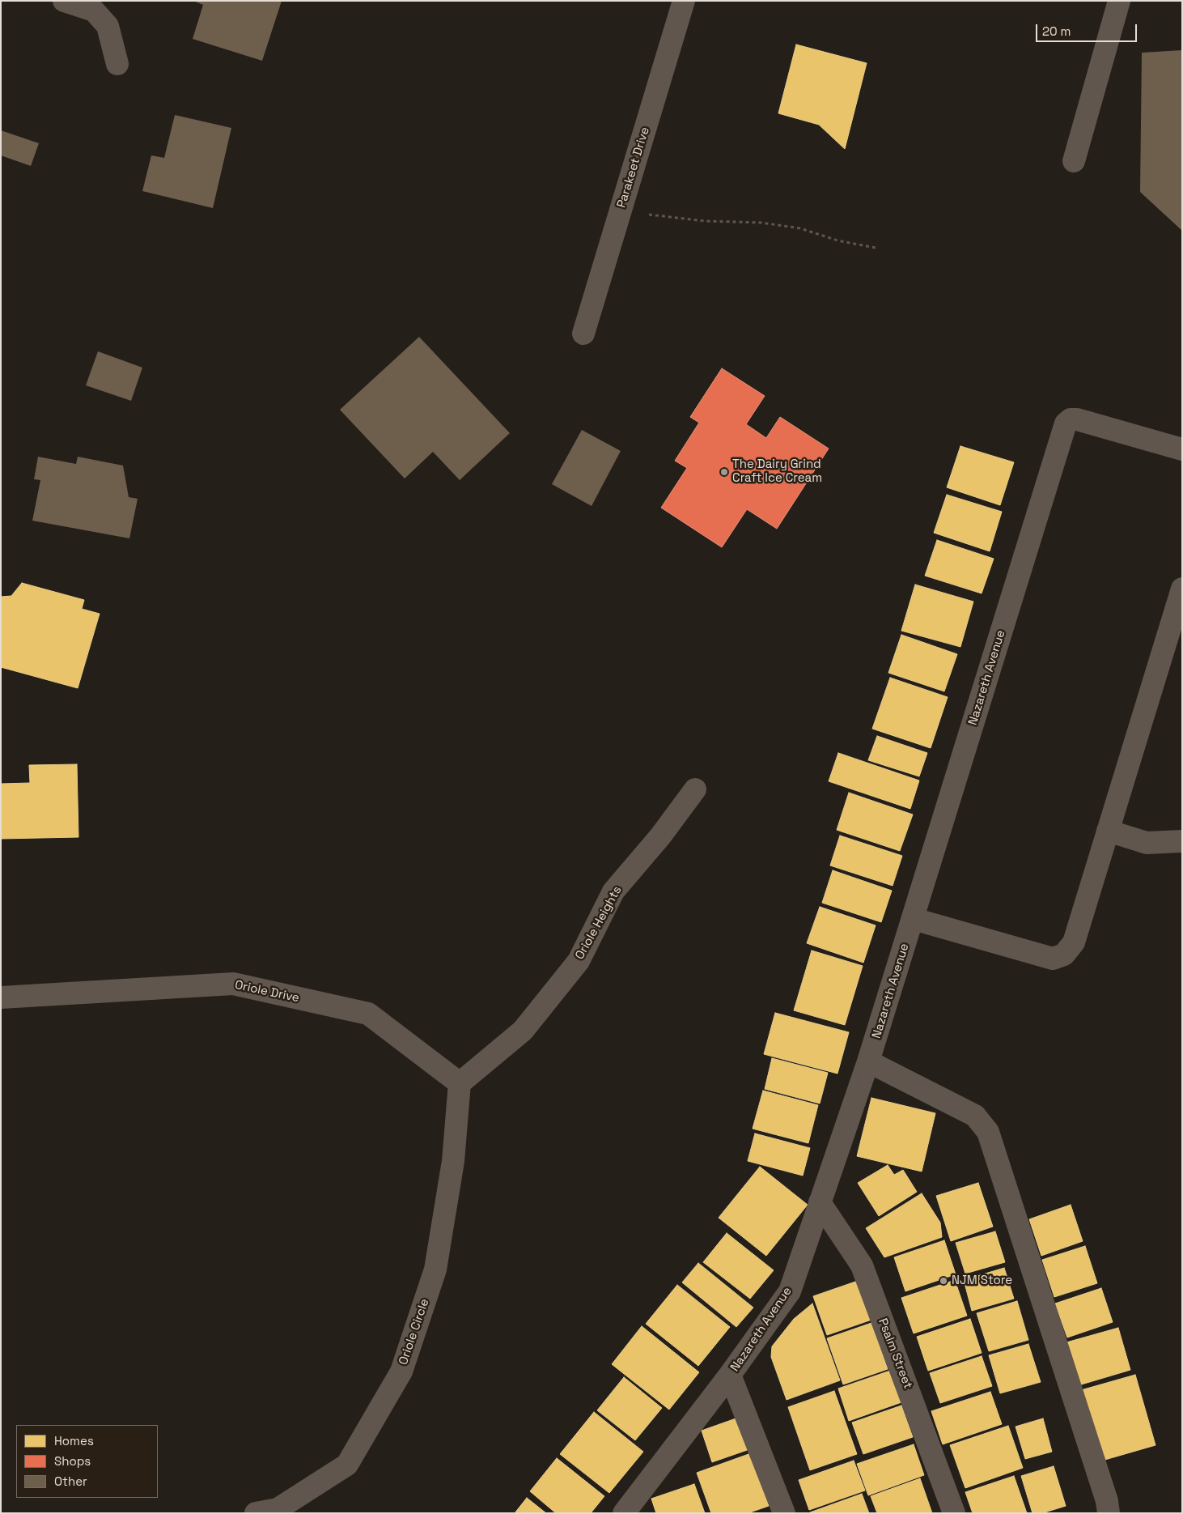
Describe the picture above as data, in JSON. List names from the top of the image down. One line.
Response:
{"streets":{"street":["Parakeet Drive","Nazareth Avenue","Oriole Heights","Oriole Drive","Oriole Circle","Psalm Street"]},"crossings":[["Nazareth Avenue","Psalm Street"],["Oriole Heights","Oriole Drive"],["Oriole Heights","Oriole Circle"],["Oriole Drive","Oriole Circle"]],"places":["The Dairy Grind Craft Ice Cream","NJM Store"],"legend":["Homes","Shops","Other"],"scale_bar":"20 m"}
